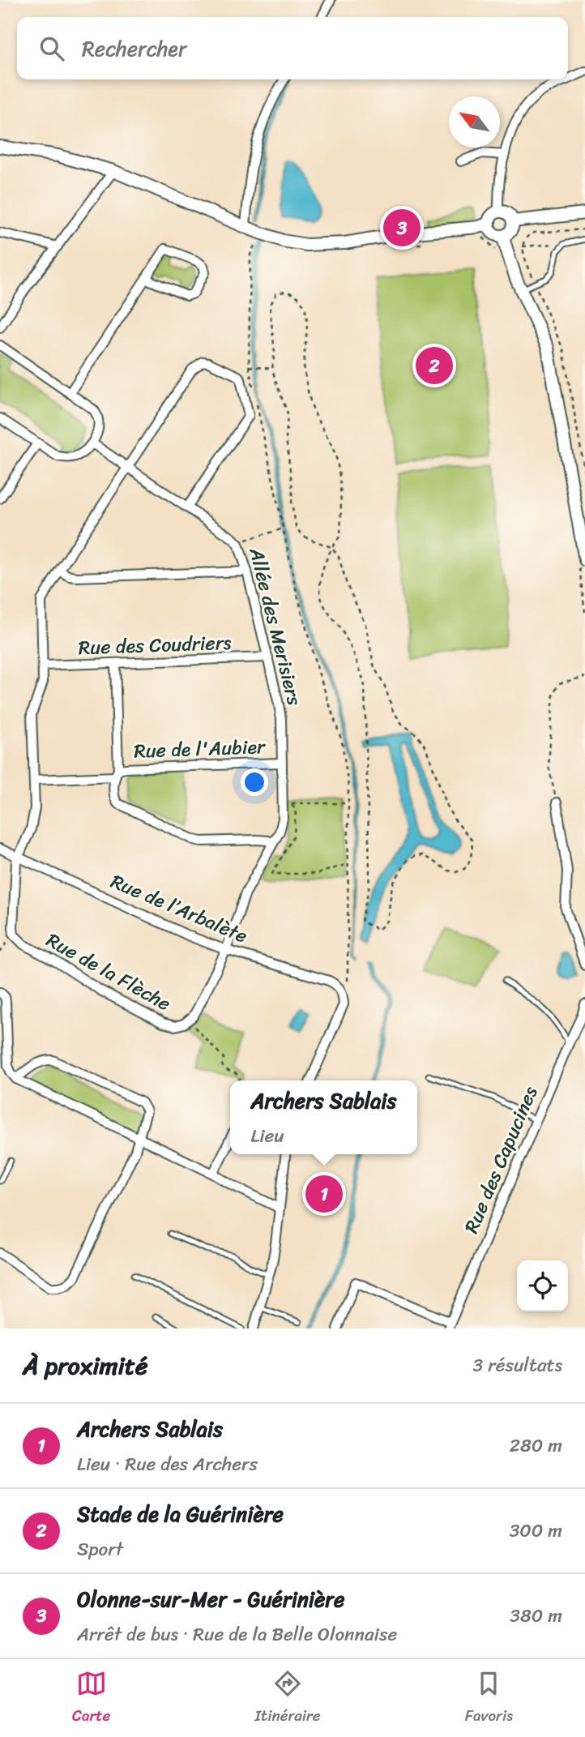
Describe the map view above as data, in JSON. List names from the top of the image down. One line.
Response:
{"streets":{"street":["Allée des Merisiers","Rue des Coudriers","Rue de l'Aubier","Rue de l’Arbalète","Rue de la Flèche","Rue des Capucines"]},"crossings":[["Allée des Merisiers","Rue des Coudriers"],["Allée des Merisiers","Rue de l'Aubier"],["Allée des Merisiers","Rue de l’Arbalète"],["Allée des Merisiers","Rue de la Flèche"],["Rue des Coudriers","Rue de la Flèche"],["Rue de l'Aubier","Rue de la Flèche"],["Rue de l’Arbalète","Rue de la Flèche"]],"north":"top left","page":{"search":"Rechercher","pins":["3","2","1"],"popup":["Archers Sablais","Lieu"],"heading":["À proximité","3 résultats"],"list":[{"mark":"1","name":"Archers Sablais","note":"Lieu · Rue des Archers","value":"280 m"},{"mark":"2","name":"Stade de la Guérinière","note":"Sport","value":"300 m"},{"mark":"3","name":"Olonne-sur-Mer - Guérinière","note":"Arrêt de bus · Rue de la Belle Olonnaise","value":"380 m"}],"nav":["Carte","Itinéraire","Favoris"]}}
